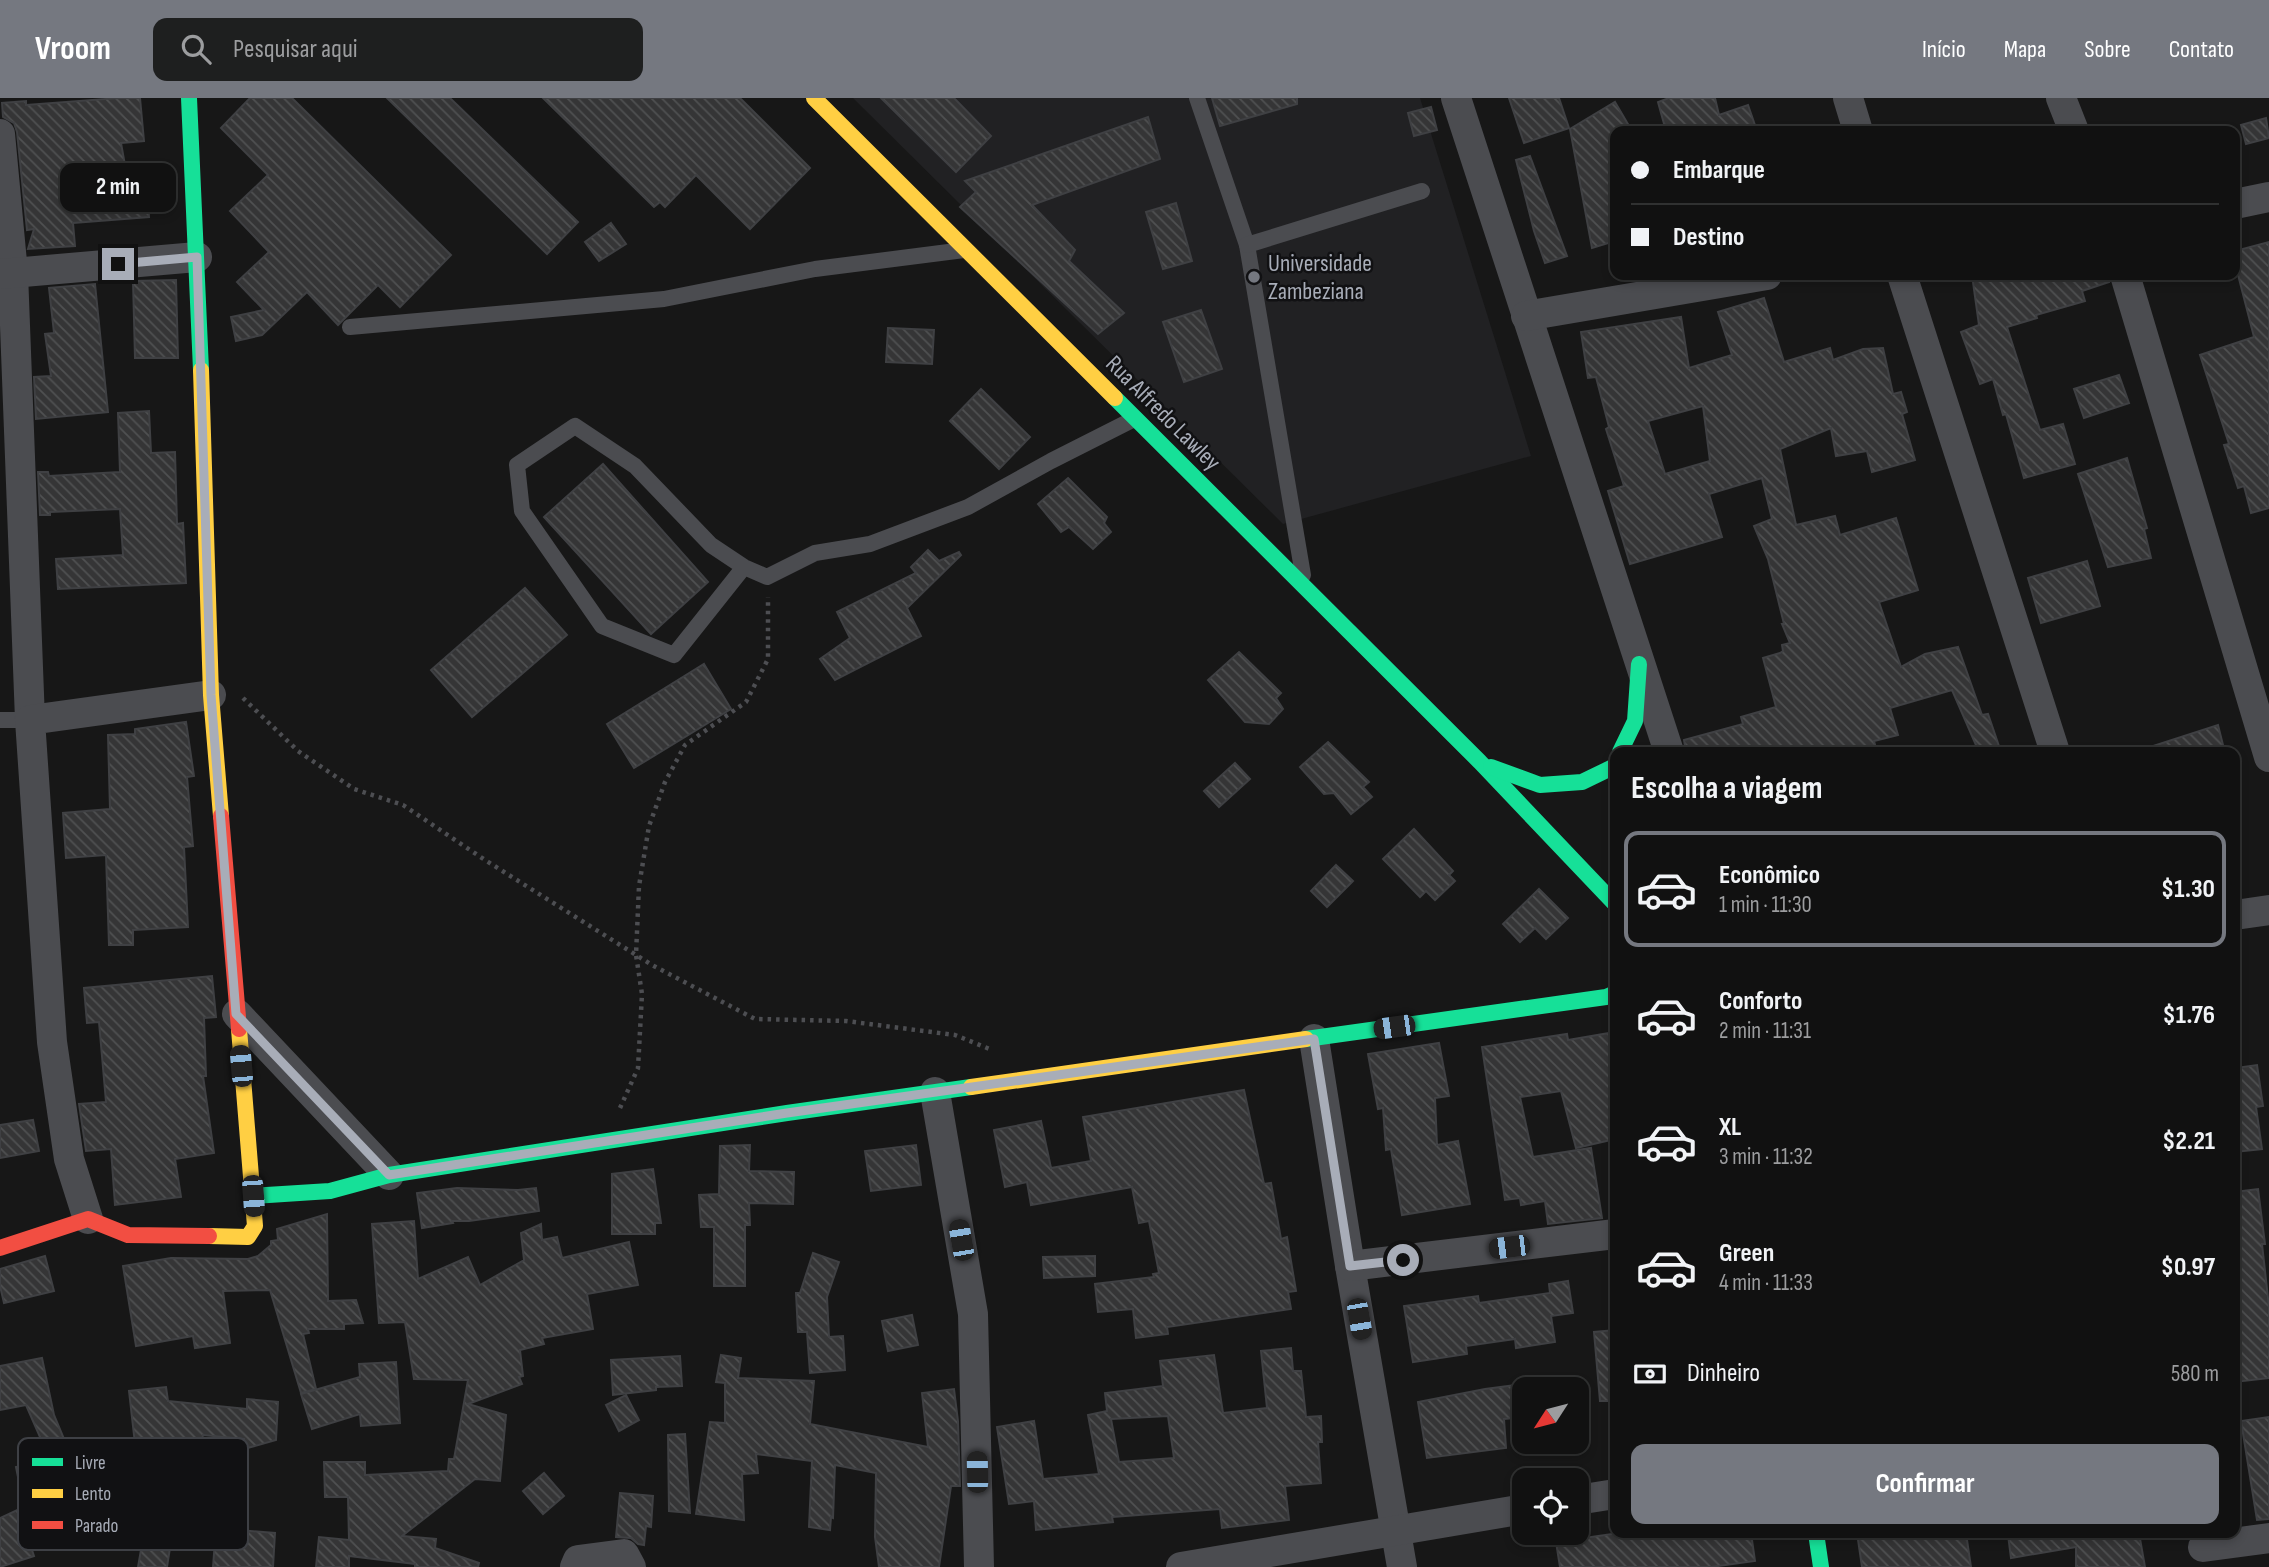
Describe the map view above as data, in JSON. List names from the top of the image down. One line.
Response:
{"streets":{"street":["Rua Alfredo Lawley"]},"places":["Universidade Zambeziana"],"legend":["Livre","Lento","Parado"],"north":"bottom left","page":{"header":"Vroom","search":"Pesquisar aqui","nav":["Início","Mapa","Sobre","Contato"],"banner":["Embarque","Destino"],"bubble":"2 min","heading":"Escolha a viagem","list":[{"name":"Econômico","note":"1 min · 11:30","value":"$1.30"},{"name":"Conforto","note":"2 min · 11:31","value":"$1.76"},{"name":"XL","note":"3 min · 11:32","value":"$2.21"},{"name":"Green","note":"4 min · 11:33","value":"$0.97"}],"pay":["Dinheiro","580 m"],"buttons":"Confirmar"}}
